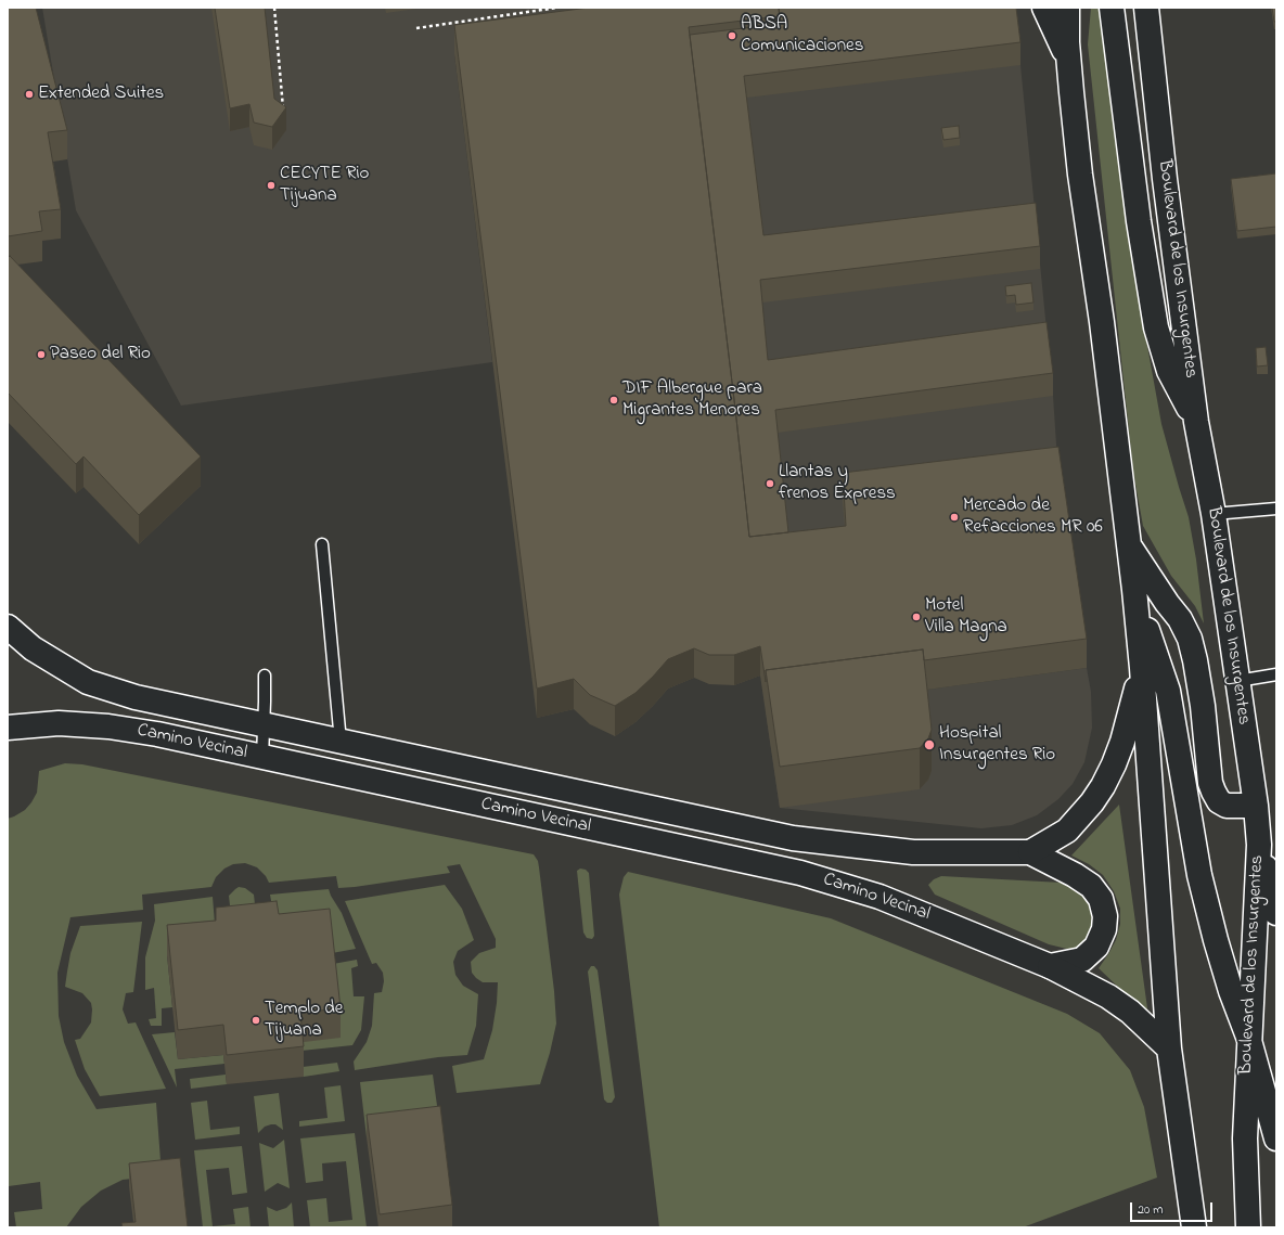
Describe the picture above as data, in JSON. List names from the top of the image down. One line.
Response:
{"streets":{"main road":["Boulevard de los Insurgentes","Camino Vecinal"]},"places":["ABSA Comunicaciones","Extended Suites","CECYTE Rio Tijuana","Paseo del Rio","DIF Albergue para Migrantes Menores","Llantas y frenos Express","Mercado de Refacciones MR 06","Motel Villa Magna","Hospital Insurgentes Rio","Templo de Tijuana"],"scale_bar":"20 m"}
